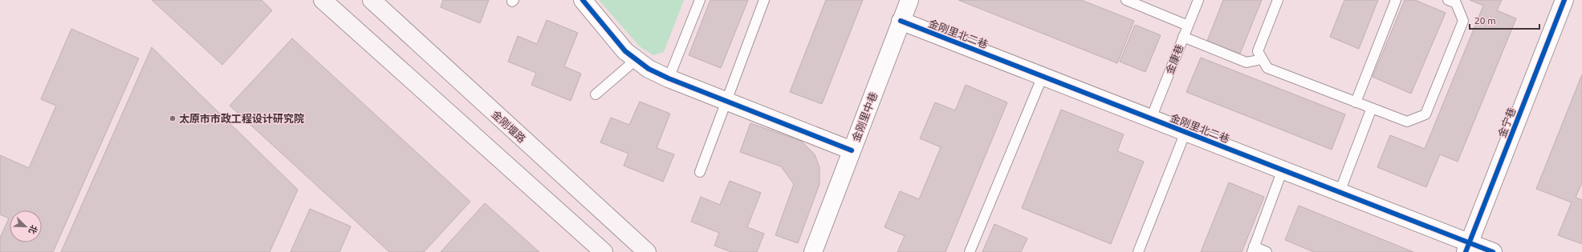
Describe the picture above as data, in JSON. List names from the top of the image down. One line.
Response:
{"streets":{"main road":["金刚堰路"],"street":["金刚里北二巷","金刚里中巷","金宁巷"],"lane":["金康巷"]},"crossings":[["金刚里北二巷","金康巷"],["金刚里北二巷","金刚里中巷"],["金刚里北二巷","金宁巷"]],"places":["太原市市政工程设计研究院"],"scale_bar":"20 m","north":"bottom right"}
